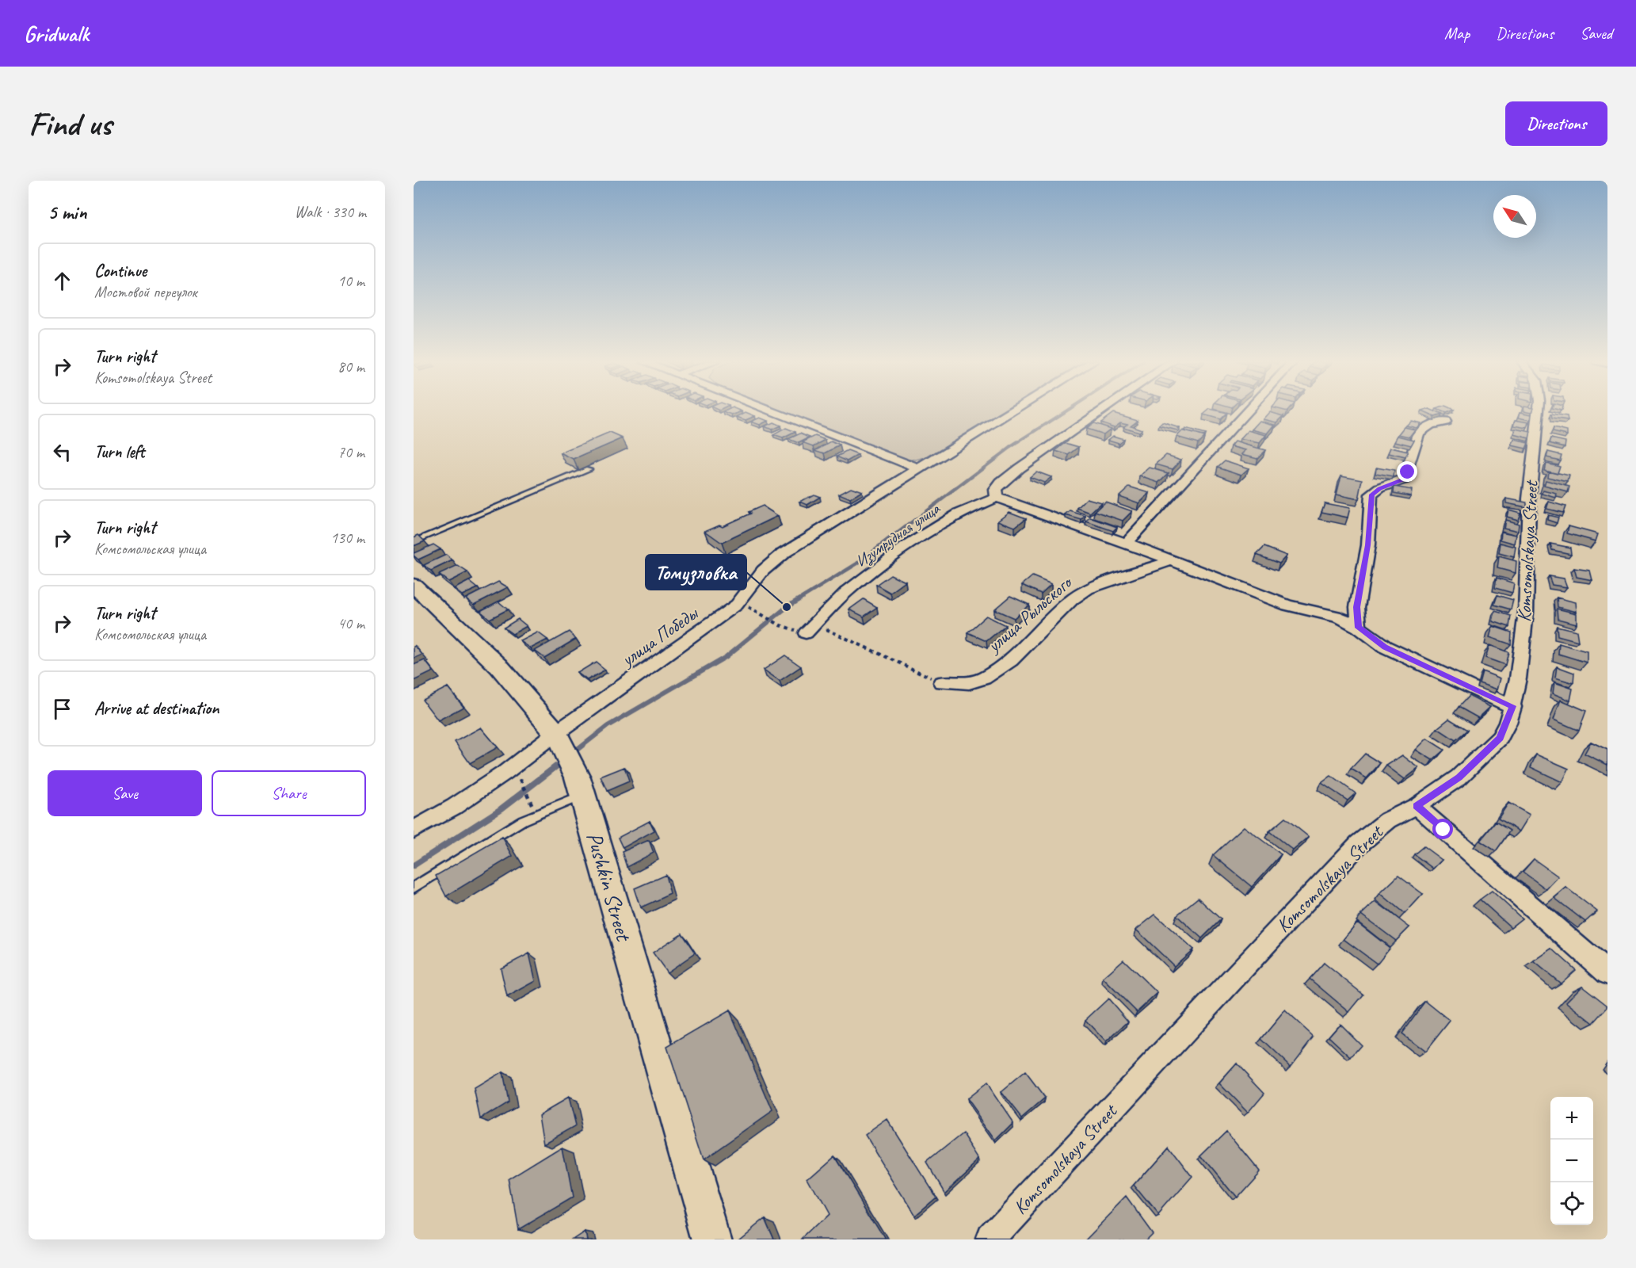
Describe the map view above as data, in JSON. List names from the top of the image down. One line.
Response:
{"streets":{"main road":["Pushkin Street"],"street":["Изумрудная улица","Komsomolskaya Street","улица Рыльского","улица Победы"]},"crossings":[["улица Победы","Pushkin Street"]],"places":["Томузловка"],"north":"top left","page":{"header":"Gridwalk","nav":["Map","Directions","Saved"],"buttons":["Directions",["Save","Share"]],"title":"Find us","heading":["5 min","Walk · 330 m"],"list":[["Continue","Мостовой переулок","10 m"],["Turn right","Komsomolskaya Street","80 m"],["Turn left","70 m"],["Turn right","Комсомольская улица","130 m"],["Turn right","Комсомольская улица","40 m"],"Arrive at destination"],"map_buttons":["+","−"]}}
